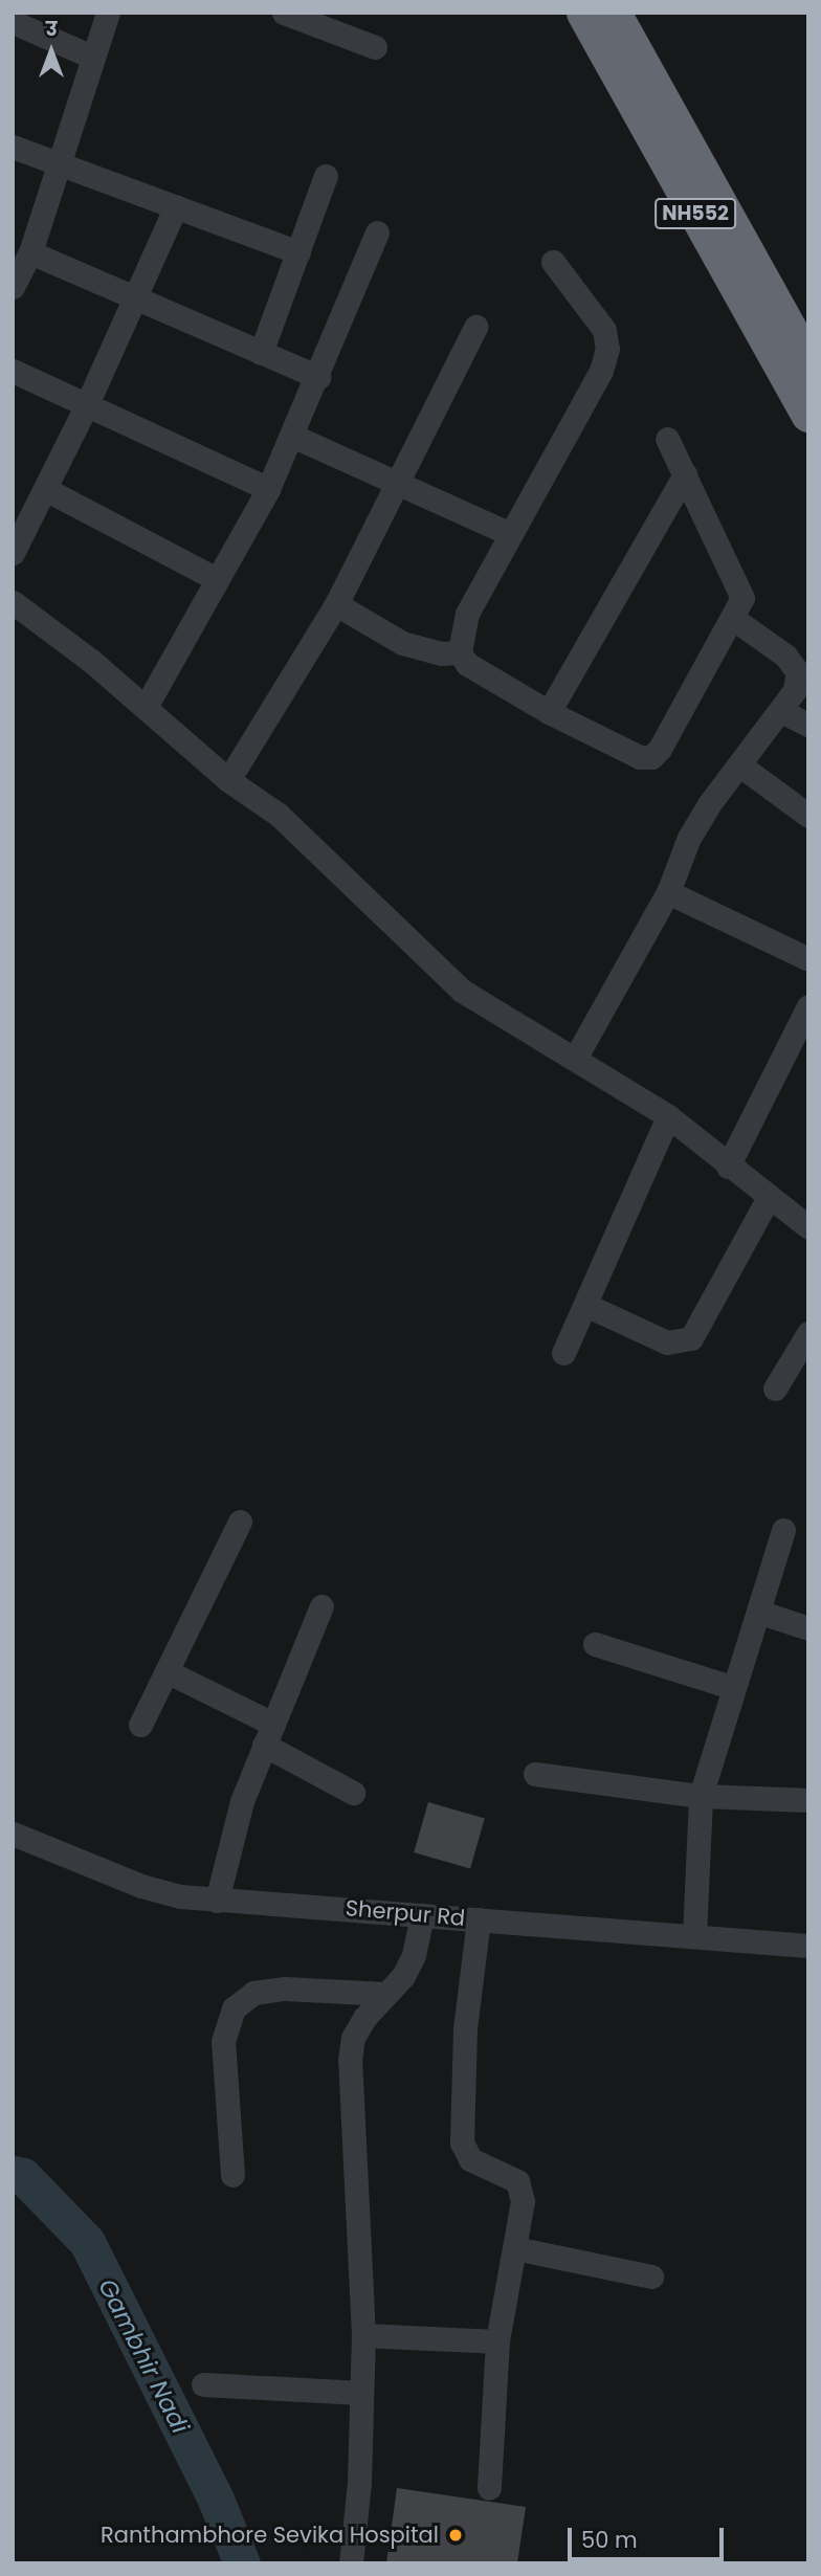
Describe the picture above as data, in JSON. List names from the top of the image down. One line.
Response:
{"streets":{"highway":["NH552"],"street":["Sherpur Rd"]},"water":["Gambhir Nadi"],"places":["Ranthambhore Sevika Hospital"],"scale_bar":"50 m","north":"top"}
